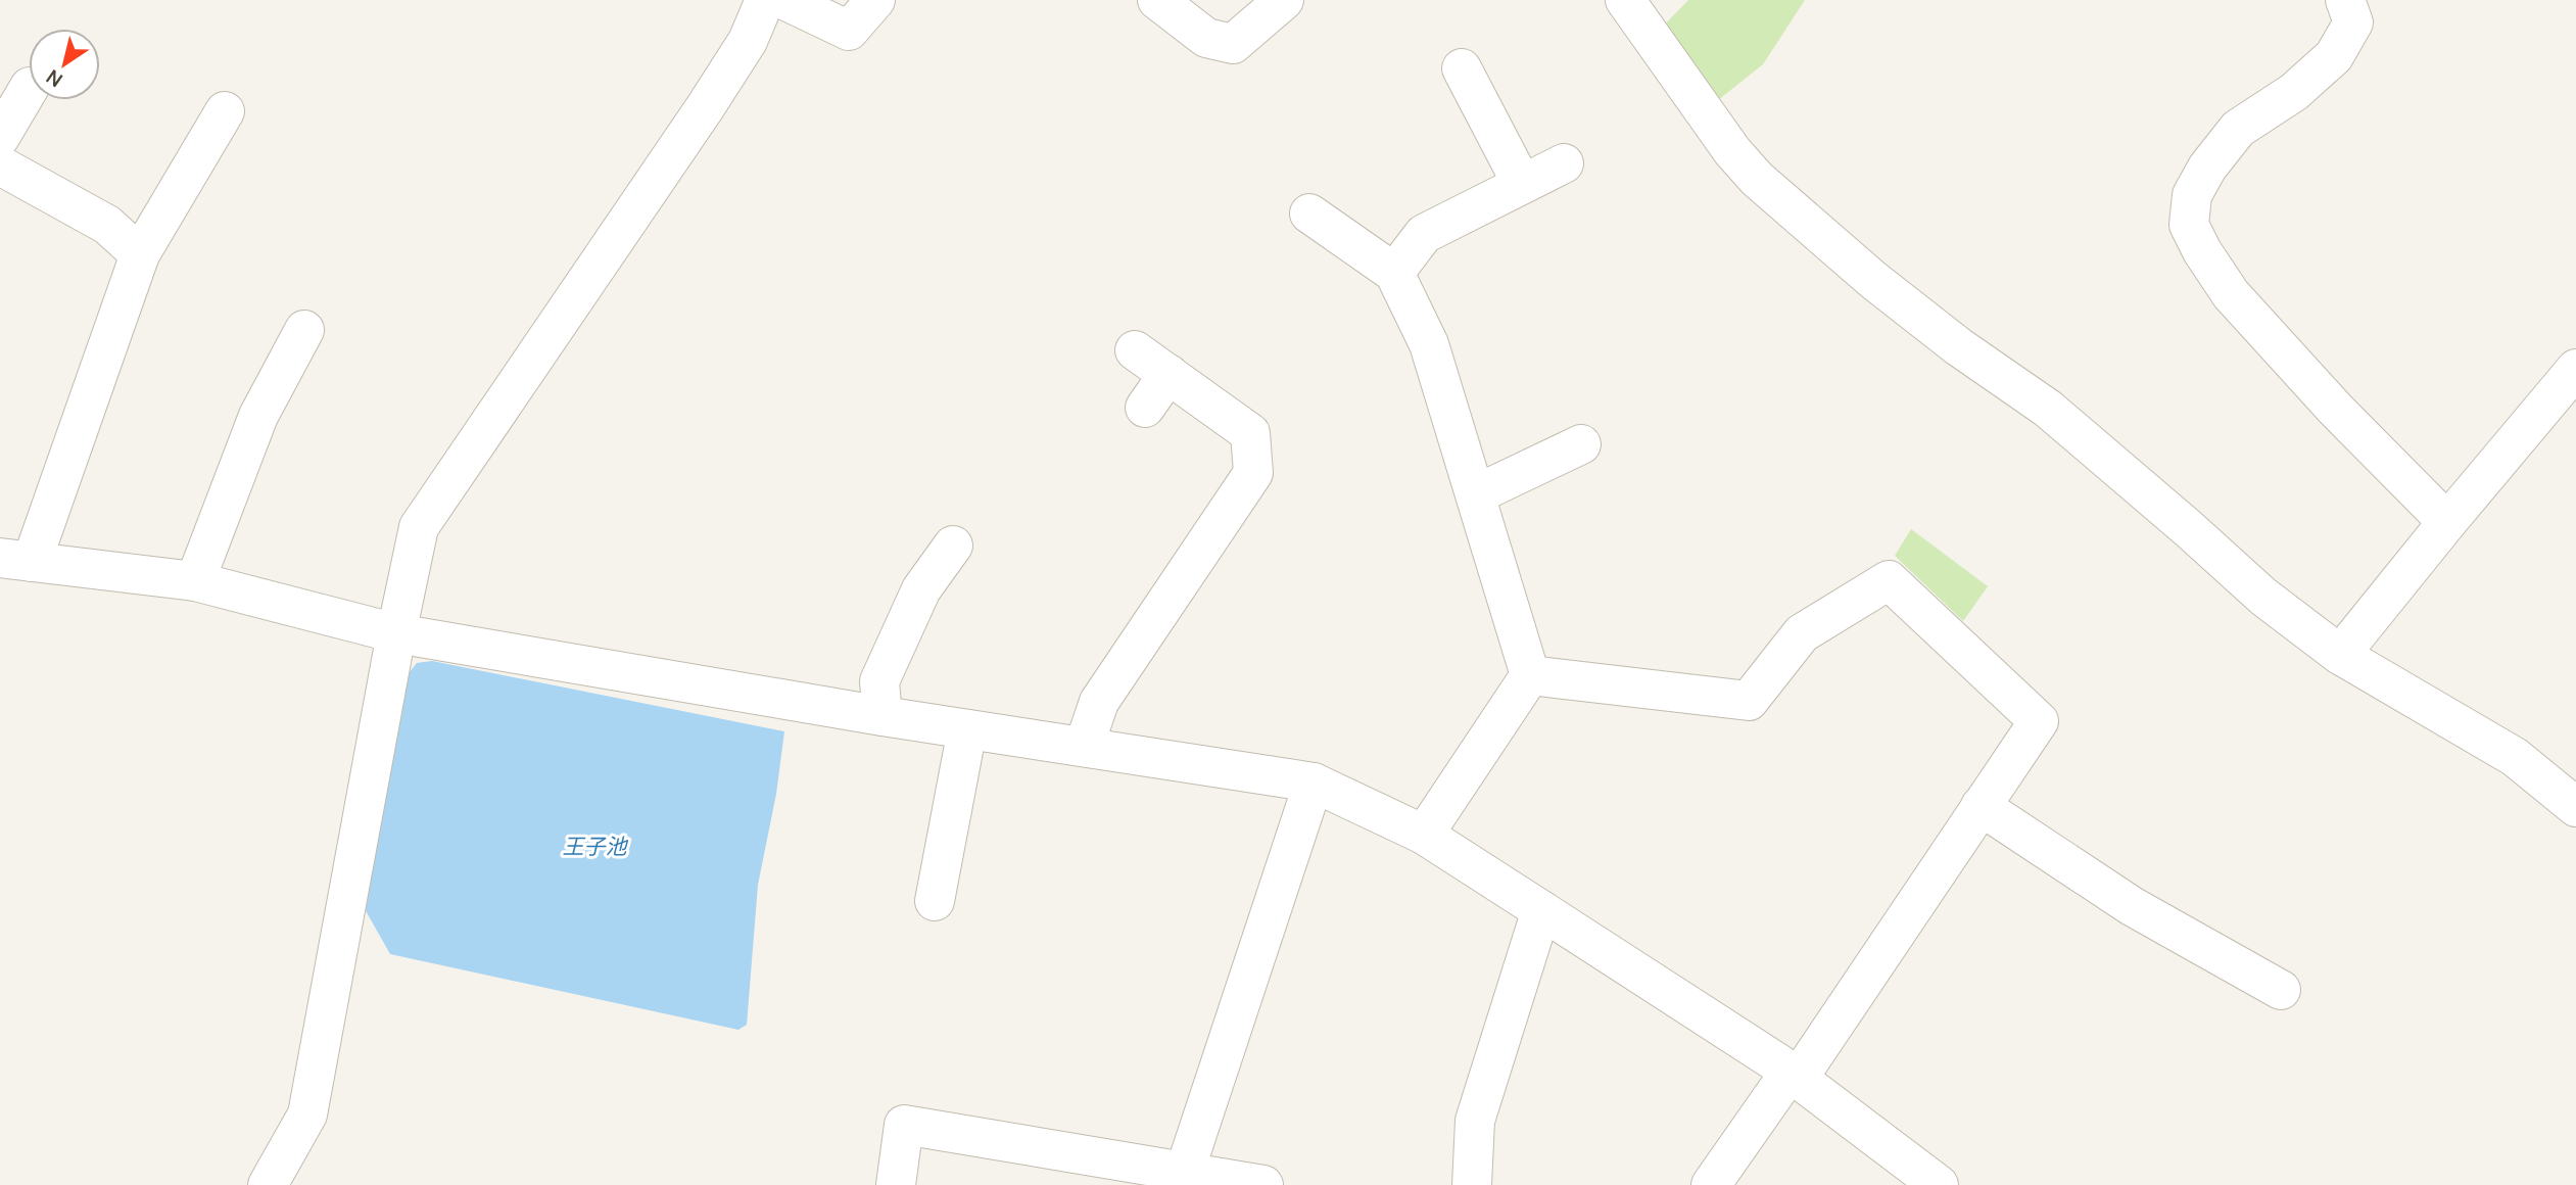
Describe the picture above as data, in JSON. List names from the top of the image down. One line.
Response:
{"water":["王子池"],"north":"bottom left"}
